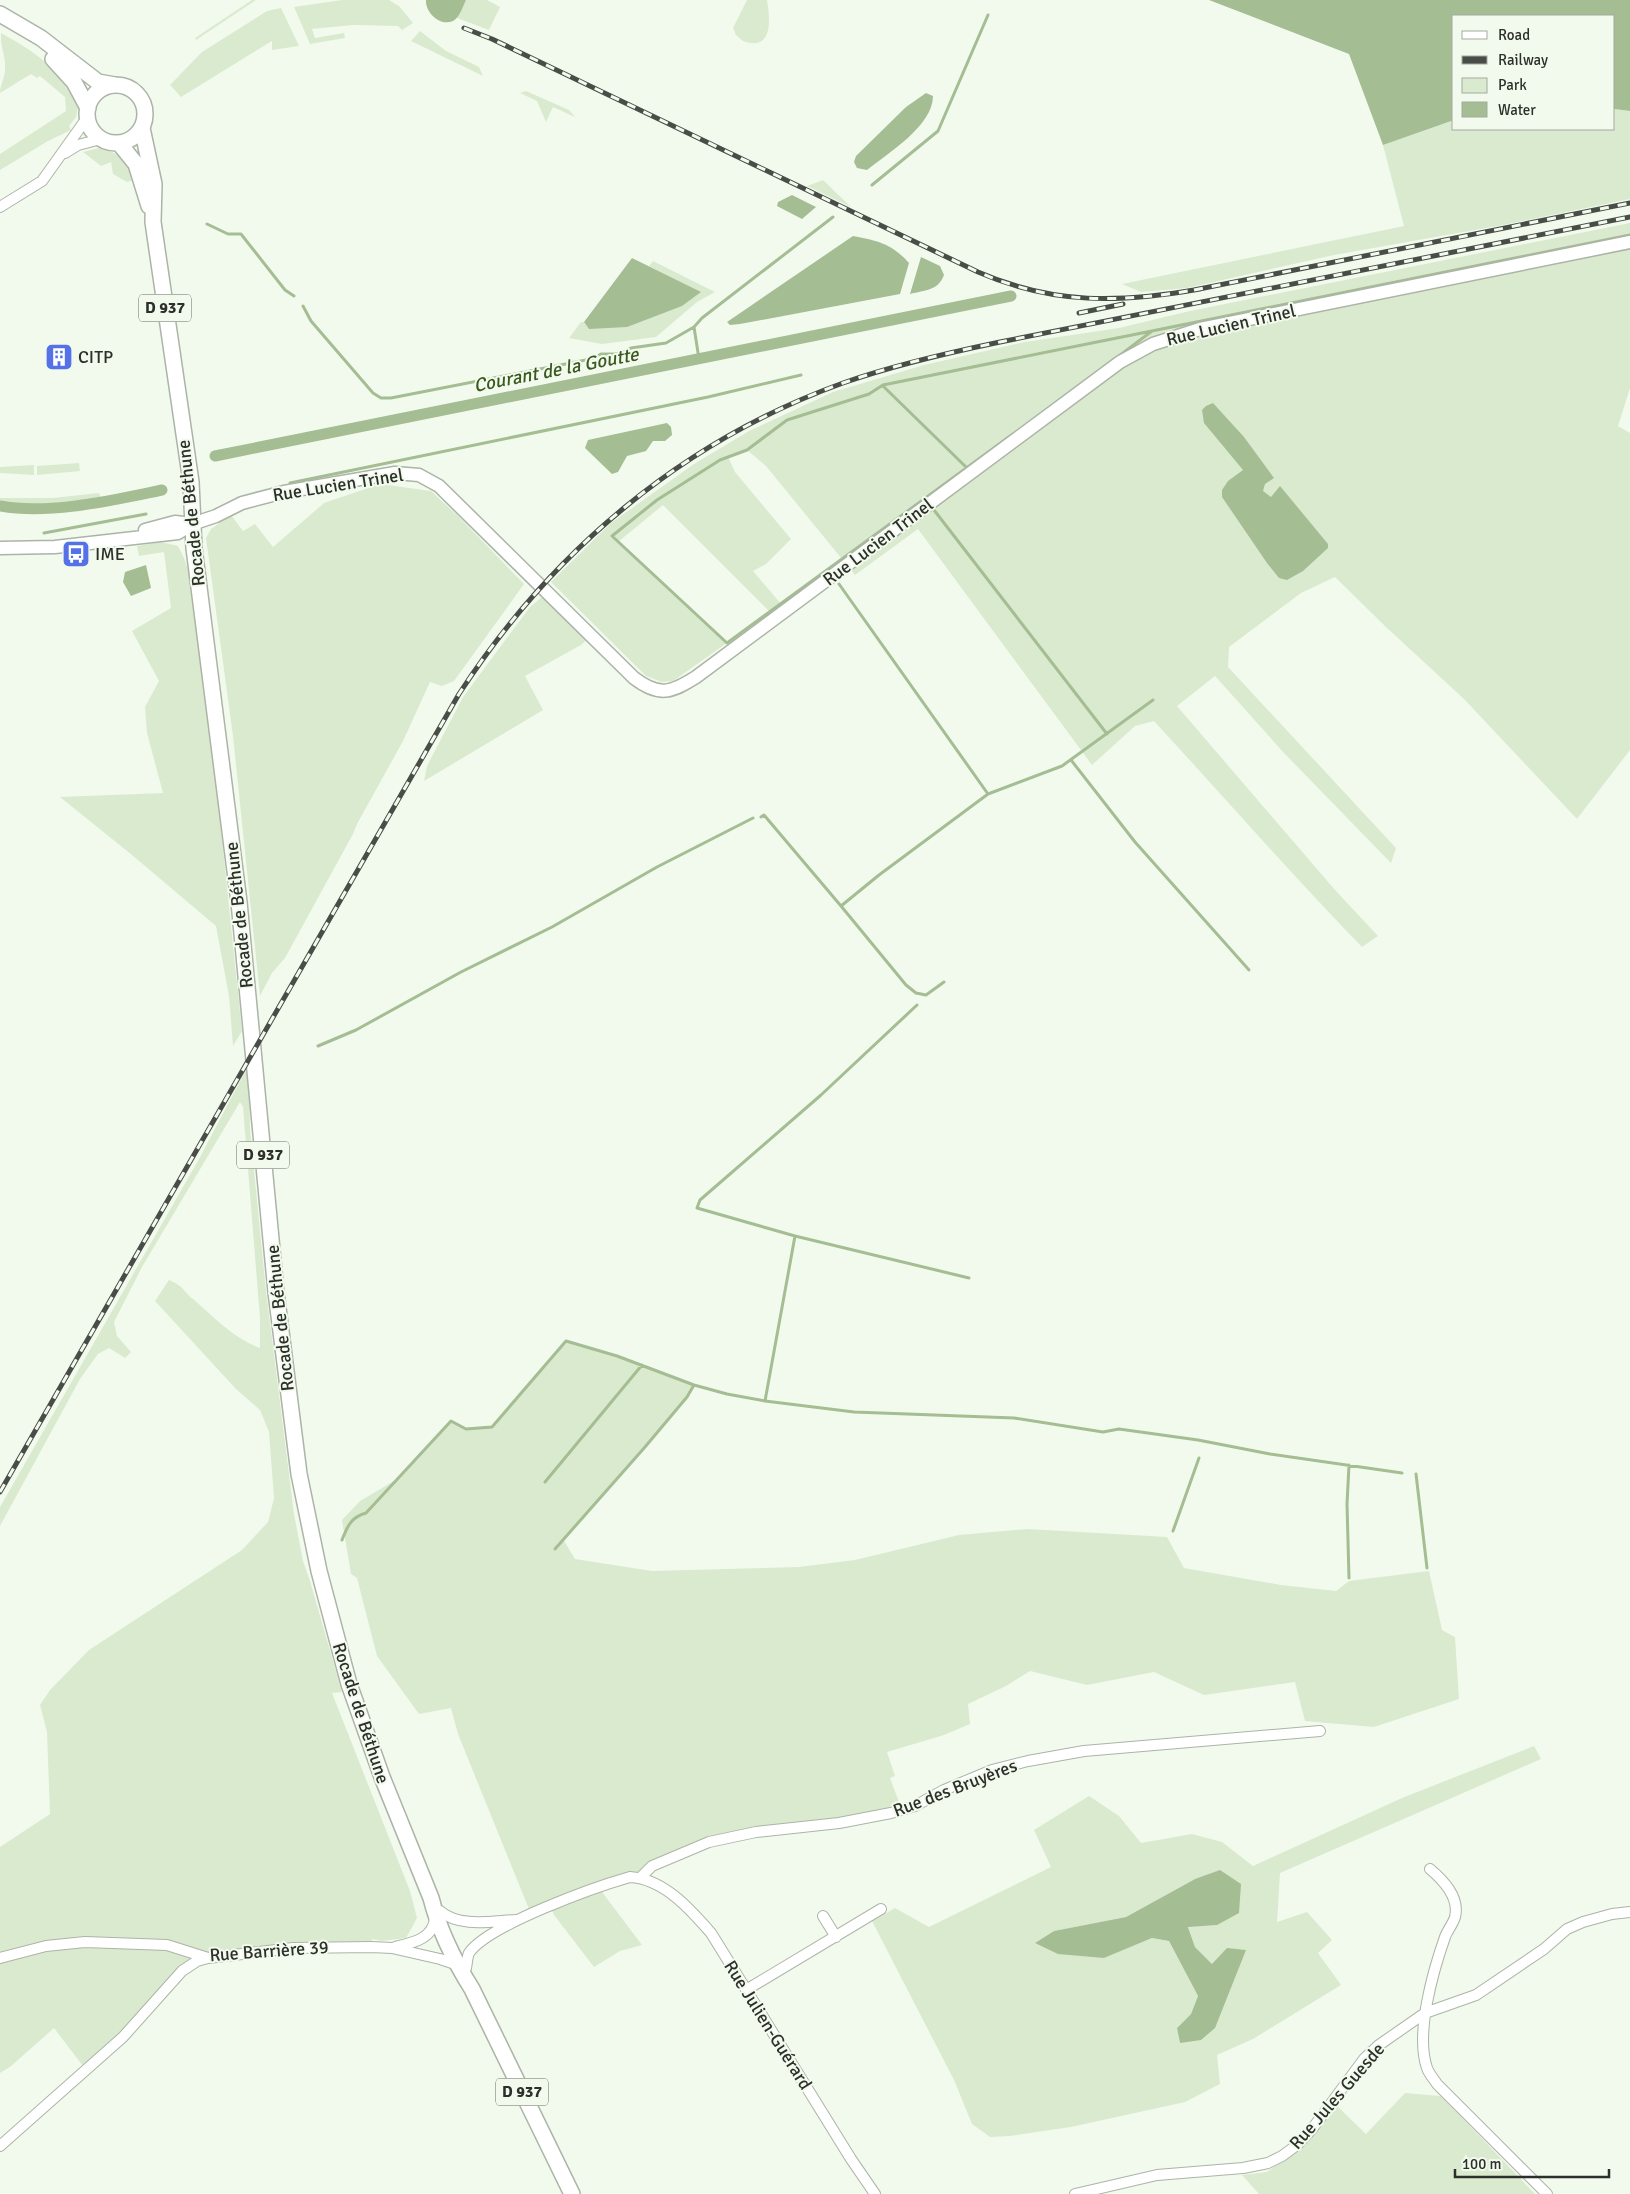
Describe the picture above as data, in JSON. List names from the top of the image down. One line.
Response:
{"streets":{"main road":["D 937","Rocade de Béthune"],"street":["Rue Lucien Trinel","Rue des Bruyères","Rue Barrière 39","Rue Julien-Guérard","Rue Jules Guesde"]},"crossings":[["D 937","Rocade de Béthune"],["Rue Lucien Trinel","Rocade de Béthune"],["Rocade de Béthune","Rue Barrière 39"],["Rue des Bruyères","Rue Julien-Guérard"]],"water":["Courant de la Goutte"],"places":{"building":["CITP"],"bus stop":["IME"]},"legend":["Road","Railway","Park","Water"],"scale_bar":"100 m"}
